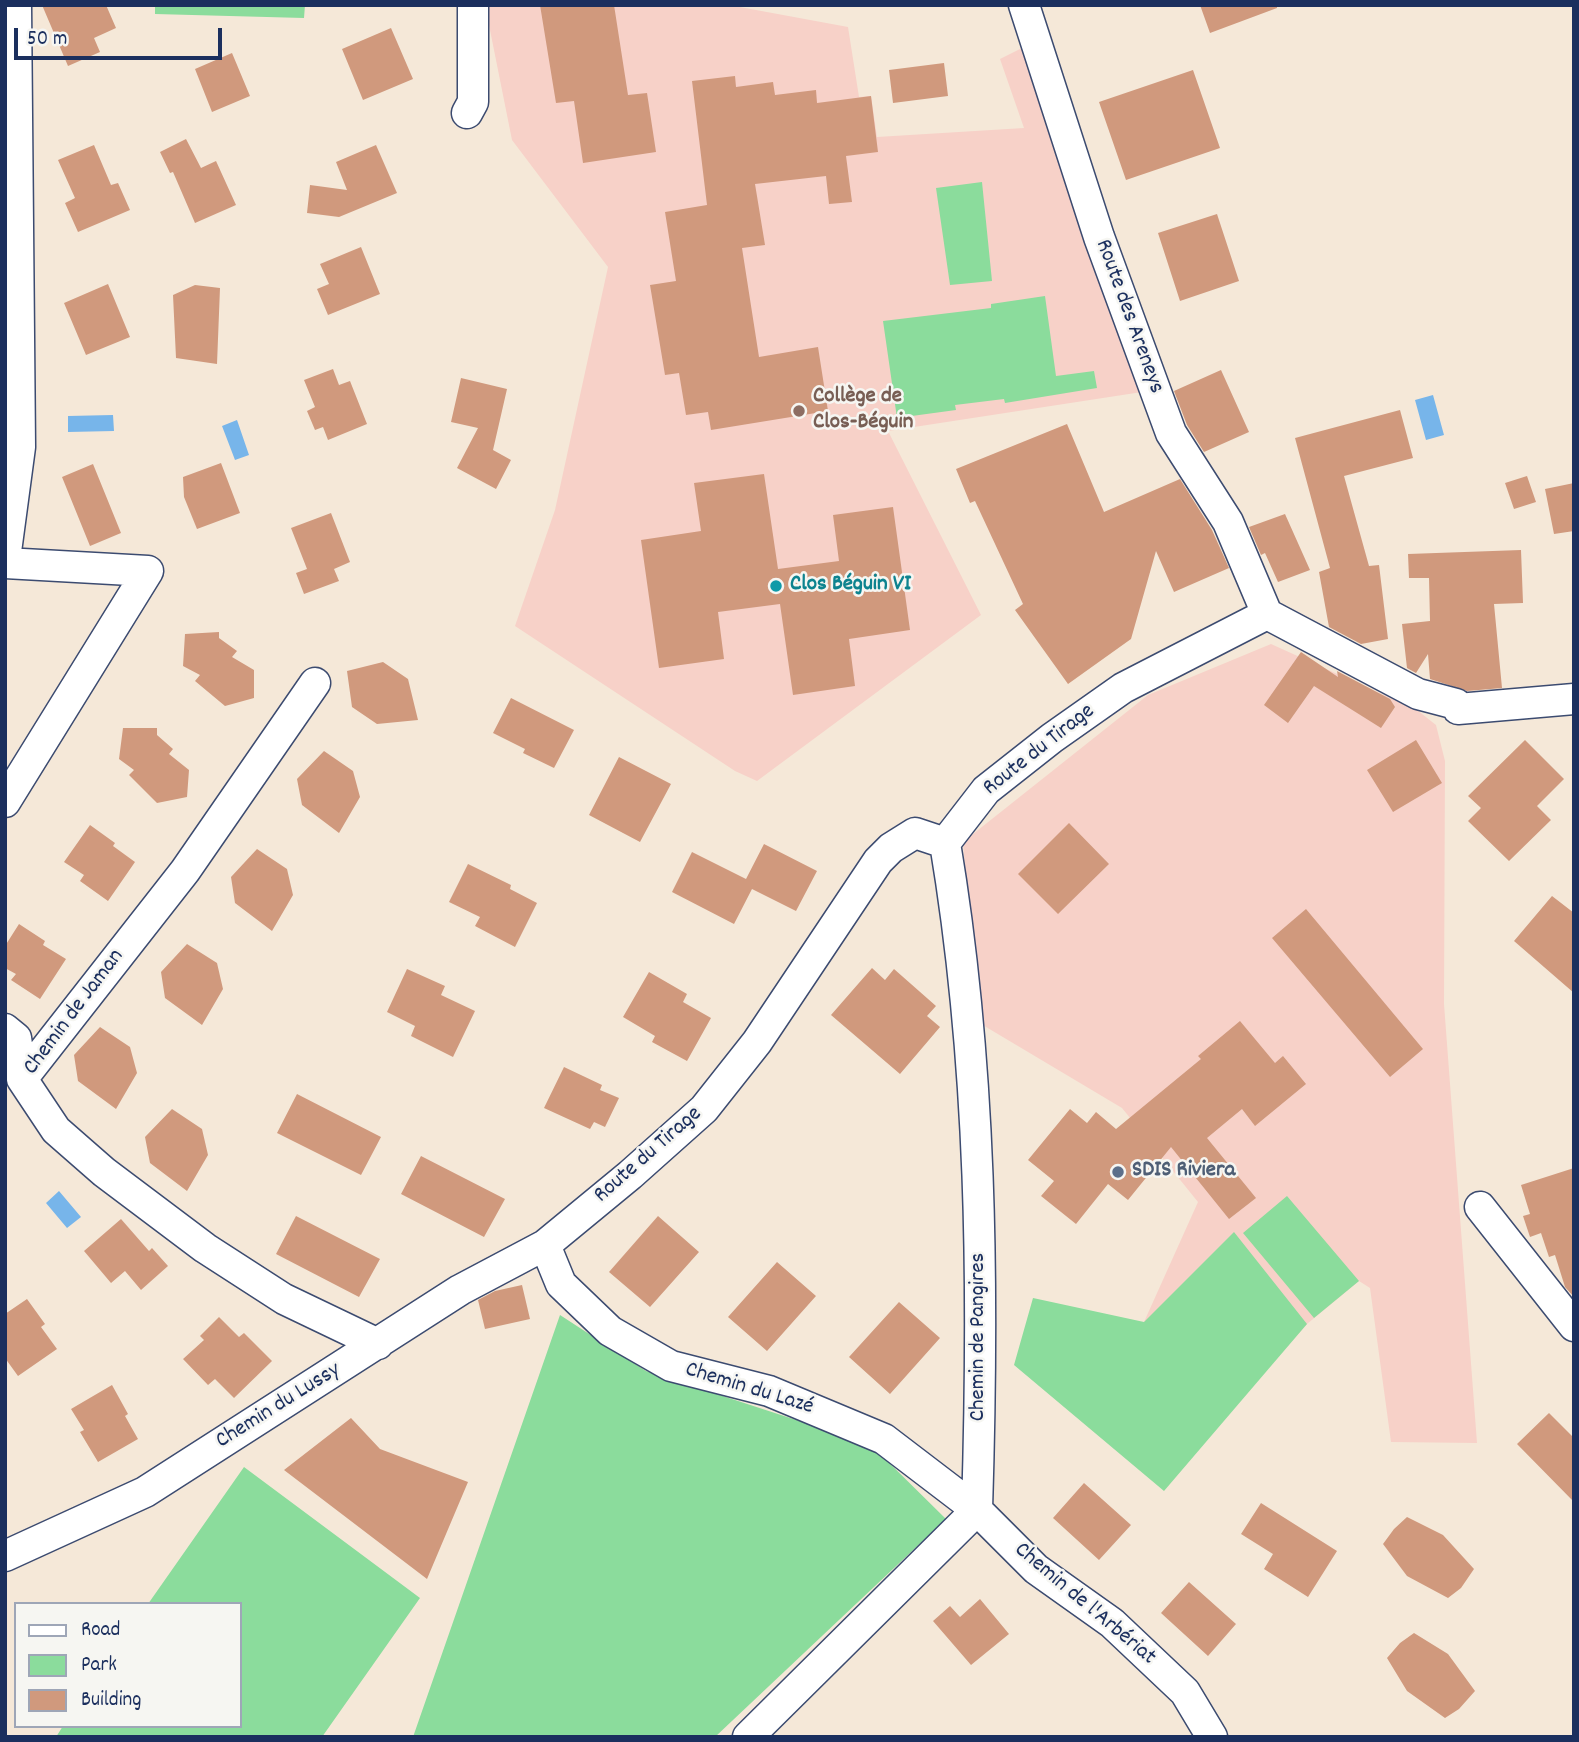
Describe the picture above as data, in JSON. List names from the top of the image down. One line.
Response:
{"streets":{"street":["Route des Areneys","Route du Tirage","Chemin de Jaman","Chemin de Pangires","Chemin du Lazé","Chemin du Lussy","Chemin de l'Arbériat"]},"crossings":[["Route des Areneys","Route du Tirage"],["Route du Tirage","Chemin de Pangires"],["Route du Tirage","Chemin du Lazé"],["Route du Tirage","Chemin du Lussy"],["Chemin de Jaman","Chemin du Lussy"],["Chemin de Pangires","Chemin du Lazé"],["Chemin de Pangires","Chemin de l'Arbériat"],["Chemin du Lazé","Chemin du Lussy"],["Chemin du Lazé","Chemin de l'Arbériat"]],"places":["Collège de Clos-Béguin","Clos Béguin VI","SDIS Riviera"],"legend":["Road","Park","Building"],"scale_bar":"50 m"}
